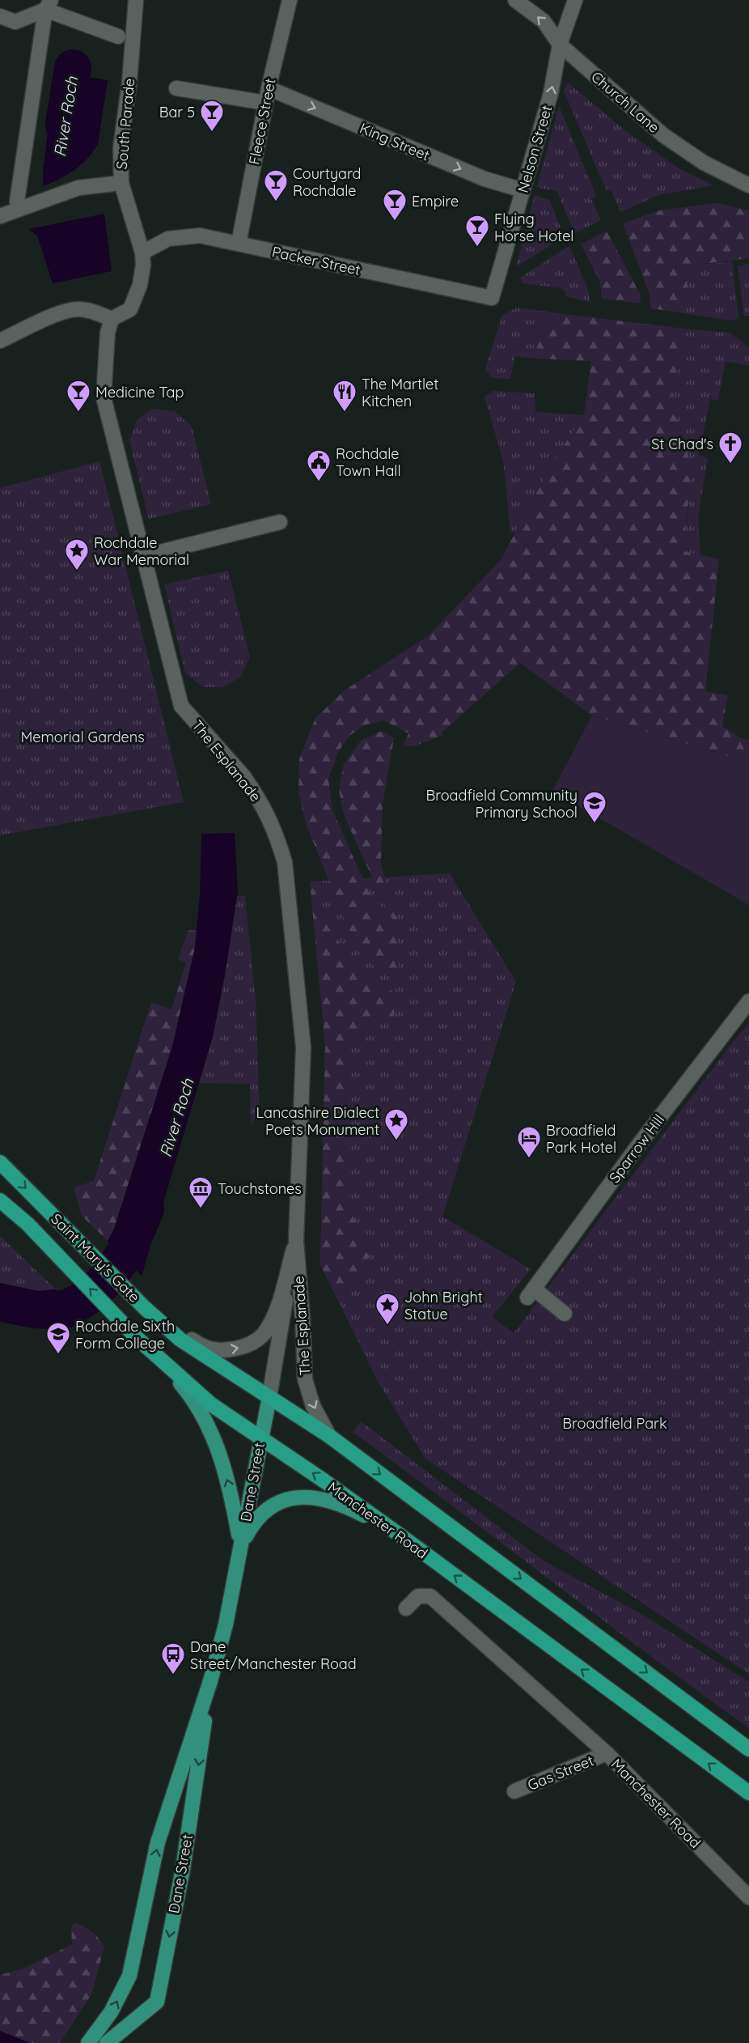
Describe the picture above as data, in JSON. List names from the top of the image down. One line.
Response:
{"streets":{"highway":["Saint Mary's Gate","Manchester Road"],"main road":["Dane Street"],"street":["Church Lane","Fleece Street","South Parade","King Street","Nelson Street","Packer Street","The Esplanade","Sparrow Hill","Gas Street"]},"crossings":[["Church Lane","Nelson Street"],["Fleece Street","King Street"],["Fleece Street","Packer Street"],["South Parade","Packer Street"],["South Parade","The Esplanade"],["King Street","Nelson Street"],["Nelson Street","Packer Street"],["The Esplanade","Saint Mary's Gate"],["The Esplanade","Dane Street"],["Dane Street","Manchester Road"],["Manchester Road","Gas Street"]],"one_way":["King Street","Nelson Street","Saint Mary's Gate"],"water":["River Roch"],"parks":["Memorial Gardens","Broadfield Park"],"places":{"bar":["Bar 5","Courtyard Rochdale","Empire","Flying Horse Hotel","Medicine Tap"],"restaurant":["The Martlet Kitchen"],"church":["St Chad's"],"public building":["Rochdale Town Hall"],"place":["Rochdale War Memorial","Lancashire Dialect Poets Monument","John Bright Statue"],"school or university":["Broadfield Community Primary School","Rochdale Sixth Form College"],"hotel":["Broadfield Park Hotel"],"museum":["Touchstones"],"bus stop":["Dane Street/Manchester Road"]}}
